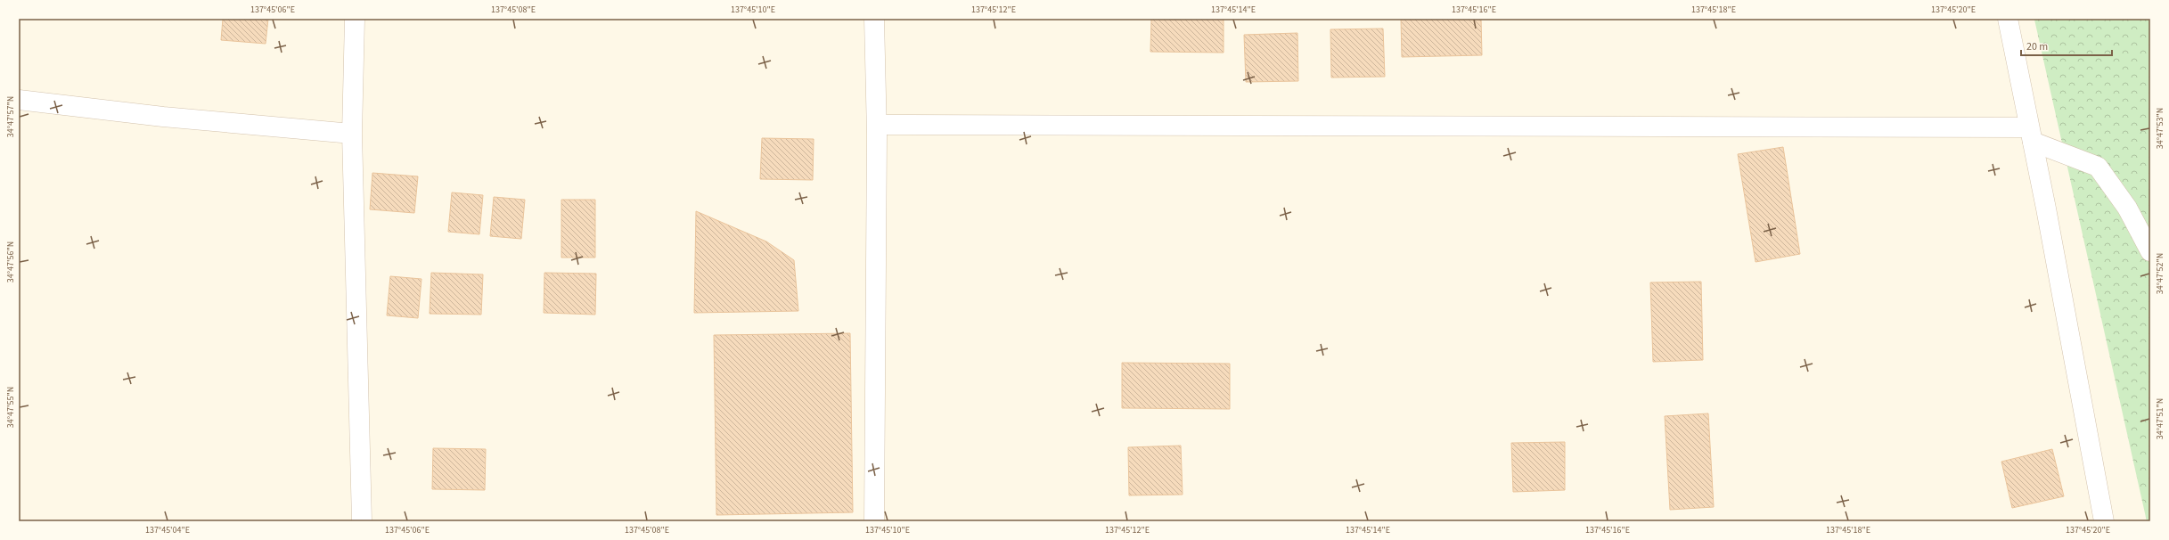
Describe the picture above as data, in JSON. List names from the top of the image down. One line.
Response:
{"scale_bar":"20 m","coordinates":["137°45'06\"E","137°45'08\"E","137°45'10\"E","137°45'12\"E","137°45'14\"E","137°45'16\"E","137°45'18\"E","137°45'20\"E","34°47'57\"N","34°47'53\"N","34°47'56\"N","34°47'52\"N","34°47'55\"N","34°47'51\"N","137°45'04\"E"]}
